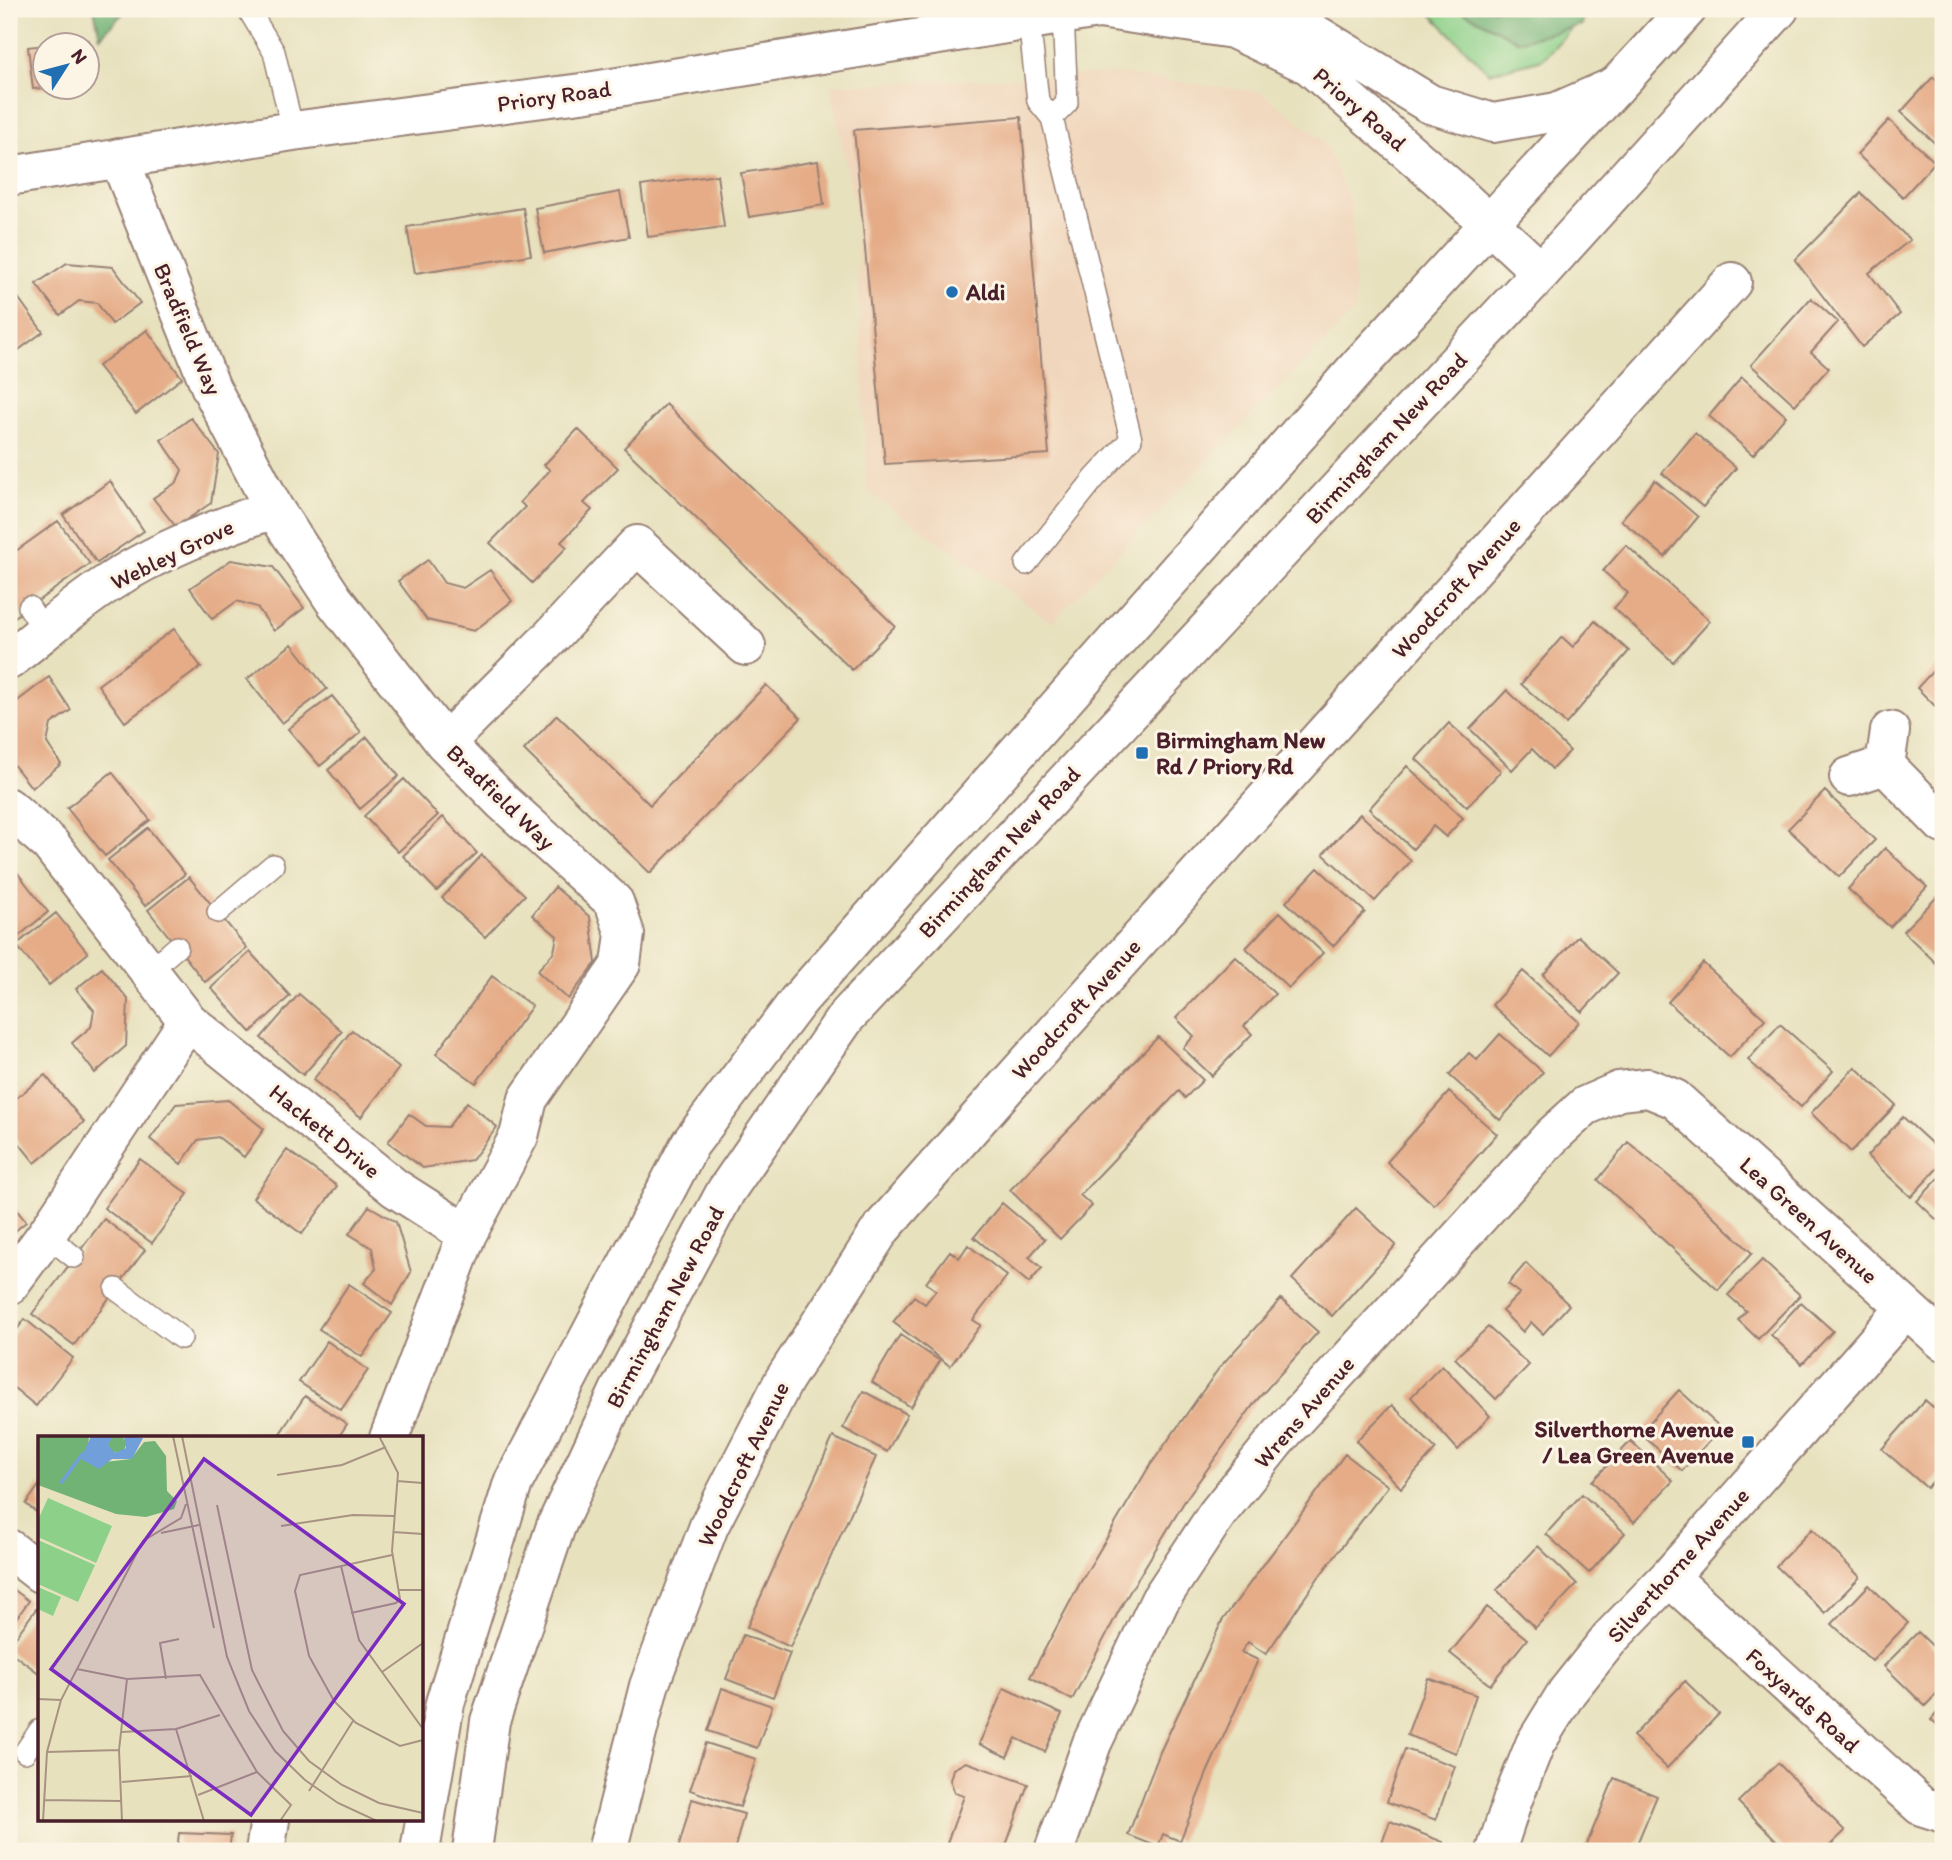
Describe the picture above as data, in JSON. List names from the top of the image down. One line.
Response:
{"streets":{"main road":["Priory Road","Bradfield Way","Birmingham New Road","Webley Grove","Woodcroft Avenue","Hackett Drive","Lea Green Avenue","Wrens Avenue","Silverthorne Avenue","Foxyards Road"]},"crossings":[["Priory Road","Bradfield Way"],["Priory Road","Birmingham New Road"],["Bradfield Way","Webley Grove"],["Bradfield Way","Hackett Drive"],["Lea Green Avenue","Wrens Avenue"],["Lea Green Avenue","Silverthorne Avenue"],["Silverthorne Avenue","Foxyards Road"]],"places":{"other":["Aldi"],"transit":["Birmingham New Rd / Priory Rd","Silverthorne Avenue / Lea Green Avenue"]},"north":"top right"}
